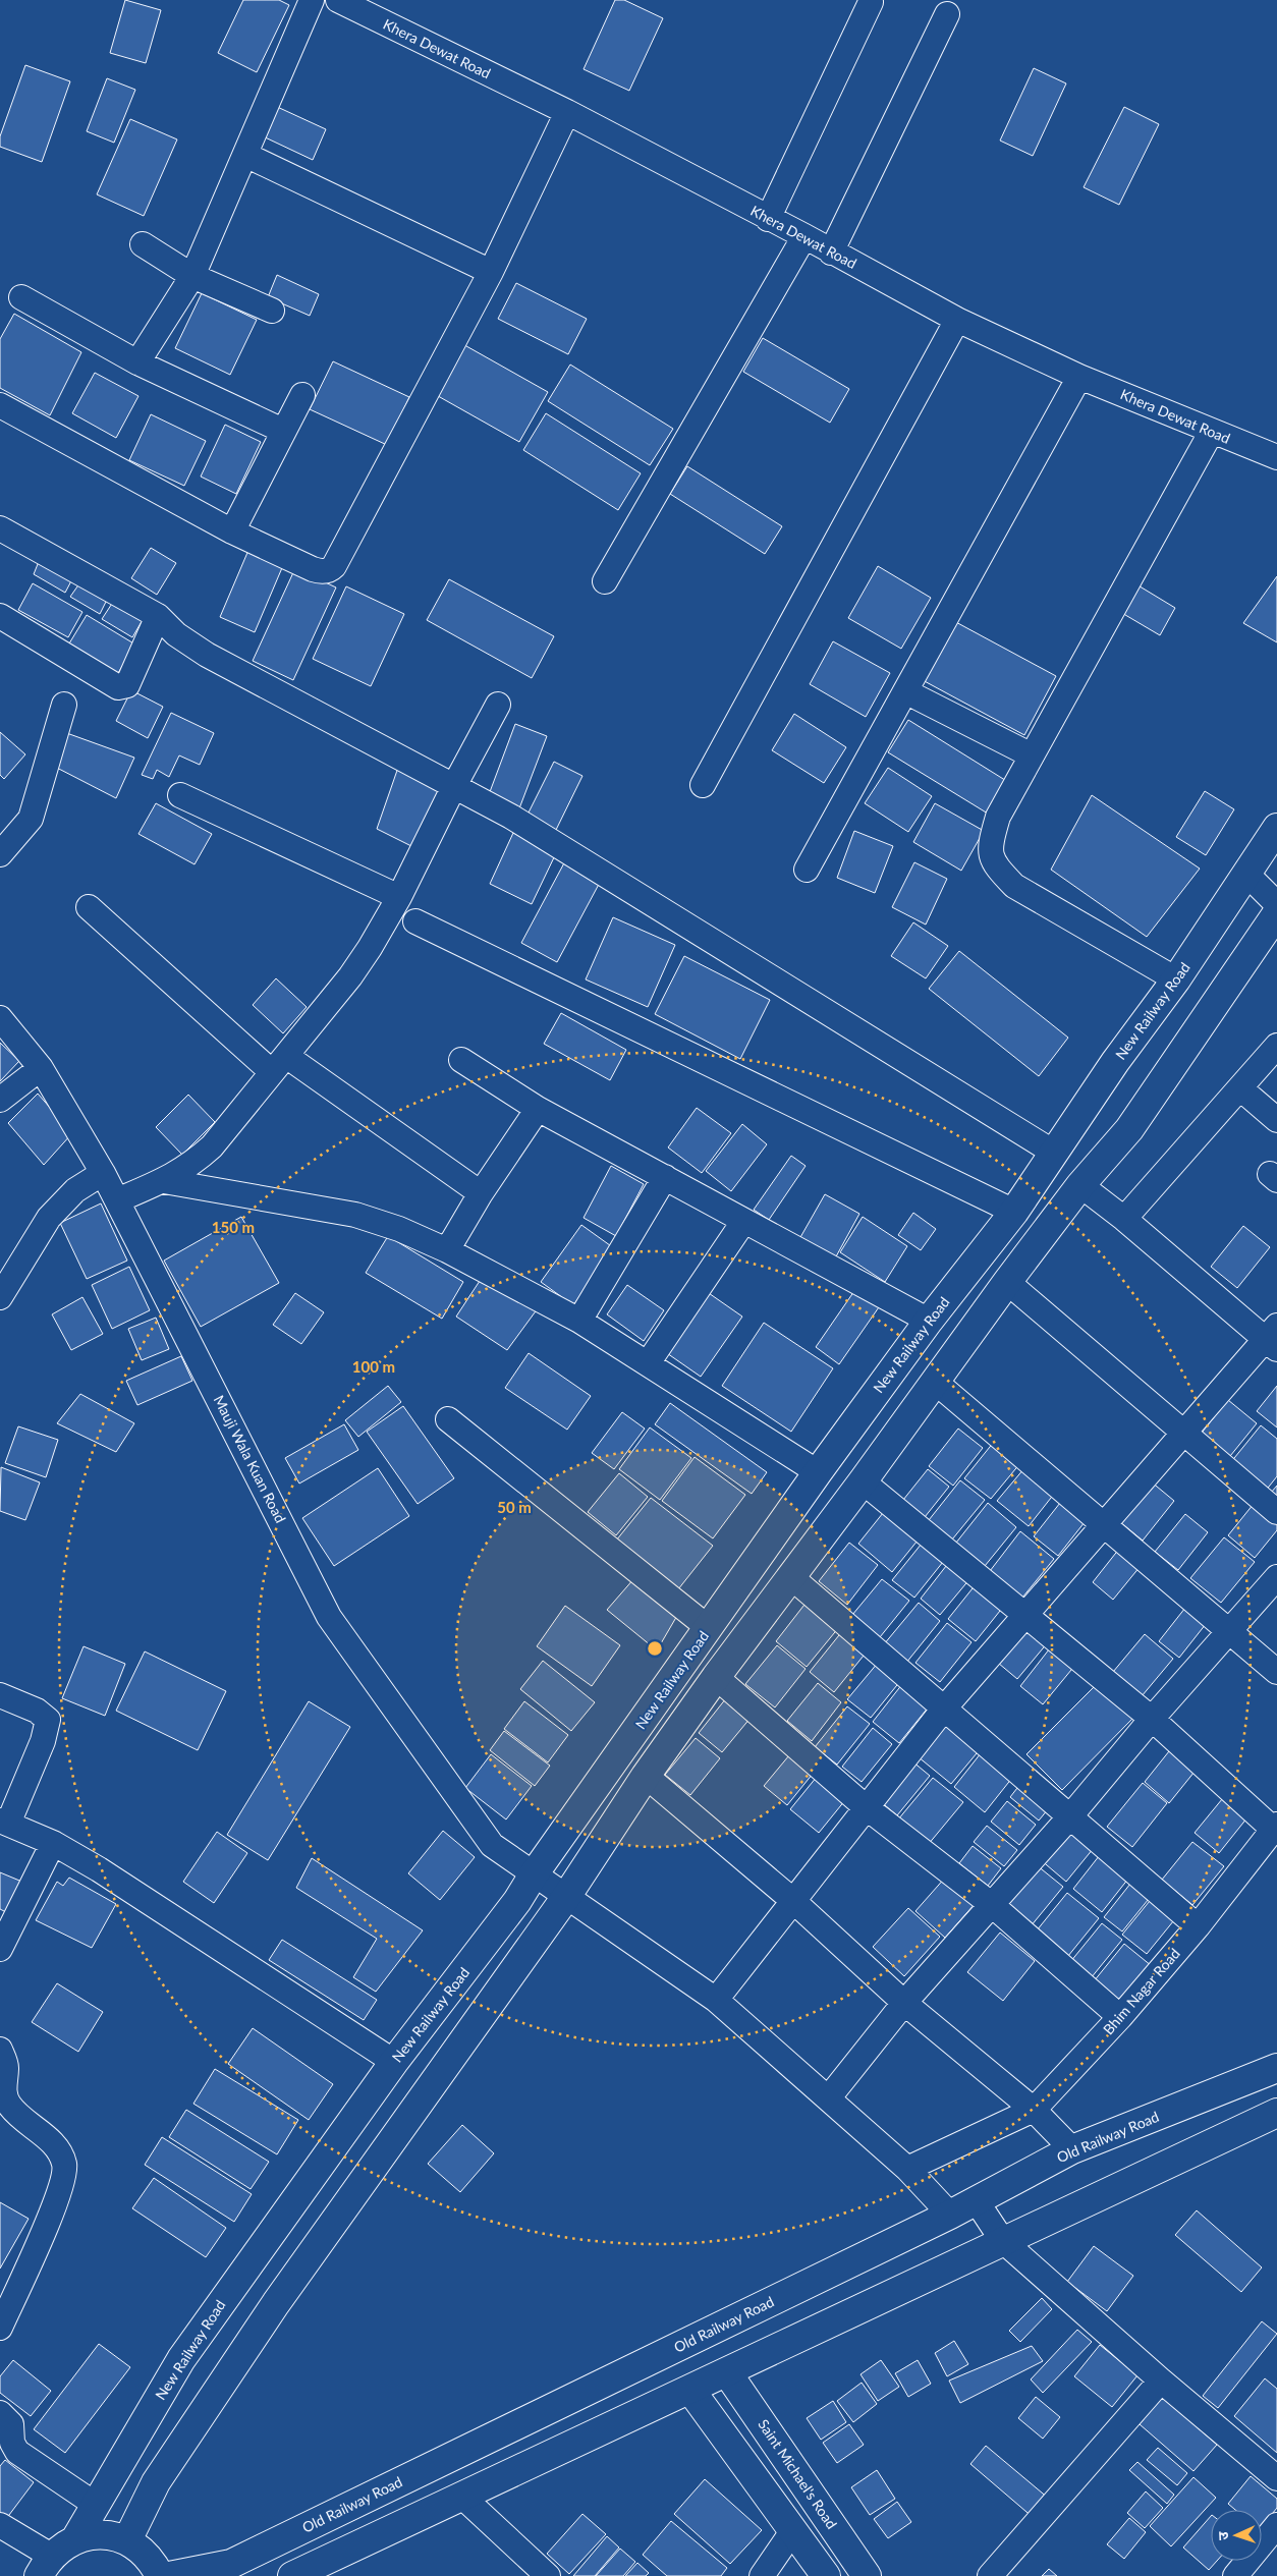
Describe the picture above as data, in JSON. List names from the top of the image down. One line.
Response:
{"streets":{"main road":["New Railway Road","Old Railway Road","Saint Michael's Road"],"street":["Khera Dewat Road","Mauji Wala Kuan Road","Bhim Nagar Road"]},"crossings":[["New Railway Road","Mauji Wala Kuan Road"],["Mauji Wala Kuan Road","Old Railway Road"]],"north":"left","rings":["150 m","100 m","50 m"]}
